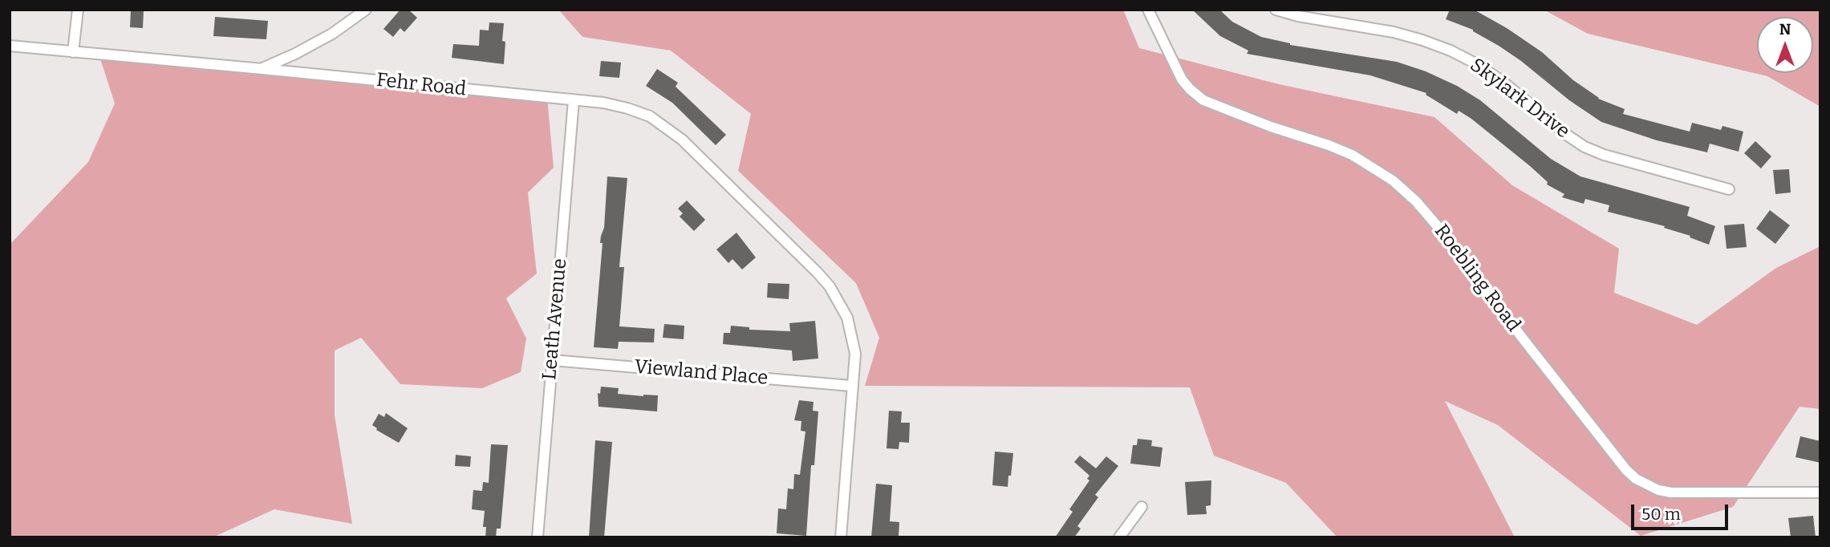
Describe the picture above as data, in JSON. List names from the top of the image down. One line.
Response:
{"streets":{"street":["Fehr Road","Skylark Drive","Roebling Road","Leath Avenue","Viewland Place"]},"crossings":[["Fehr Road","Leath Avenue"],["Fehr Road","Viewland Place"],["Leath Avenue","Viewland Place"]],"scale_bar":"50 m","north":"top"}
